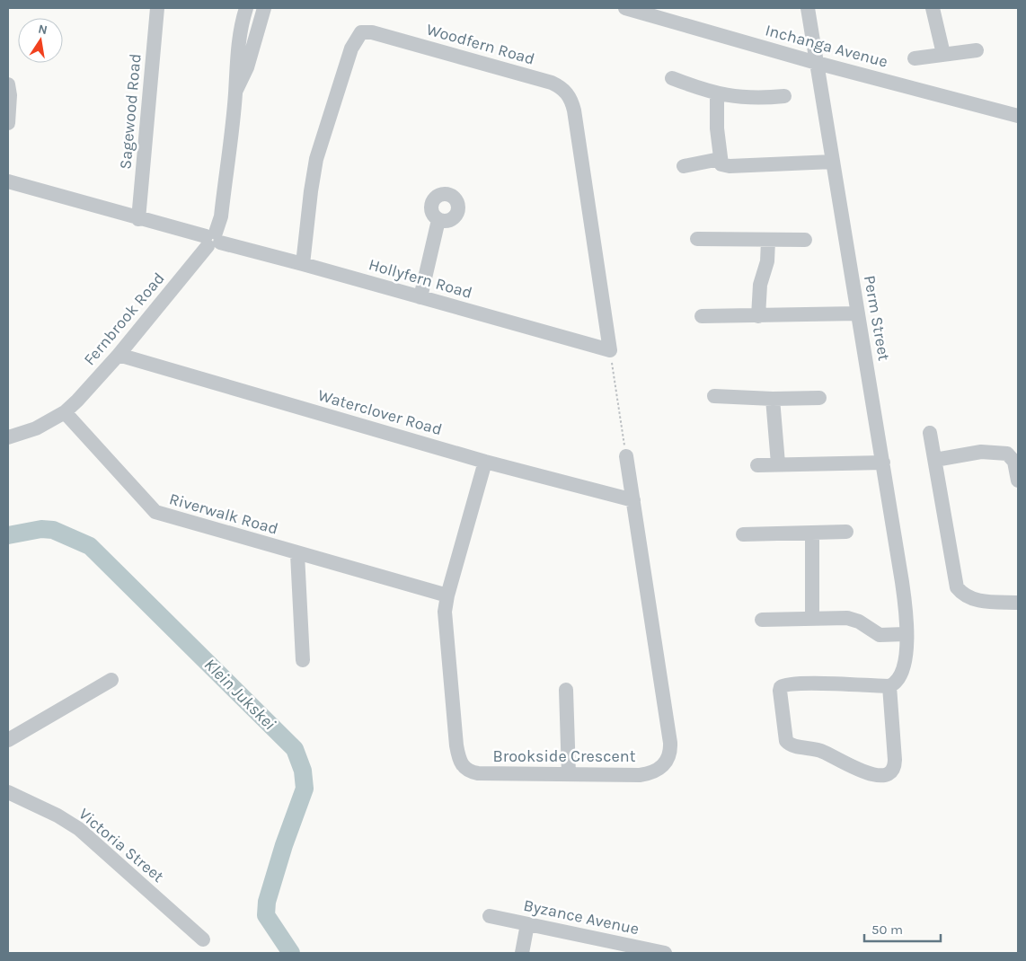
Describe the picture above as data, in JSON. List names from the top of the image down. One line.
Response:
{"streets":{"street":["Woodfern Road","Inchanga Avenue","Sagewood Road","Hollyfern Road","Perm Street","Fernbrook Road","Waterclover Road","Riverwalk Road","Brookside Crescent","Victoria Street","Byzance Avenue"]},"crossings":[["Woodfern Road","Hollyfern Road"],["Inchanga Avenue","Perm Street"],["Sagewood Road","Hollyfern Road"],["Hollyfern Road","Fernbrook Road"],["Fernbrook Road","Waterclover Road"],["Fernbrook Road","Riverwalk Road"],["Waterclover Road","Brookside Crescent"],["Riverwalk Road","Brookside Crescent"]],"water":["Klein Jukskei"],"scale_bar":"50 m","north":"top"}
